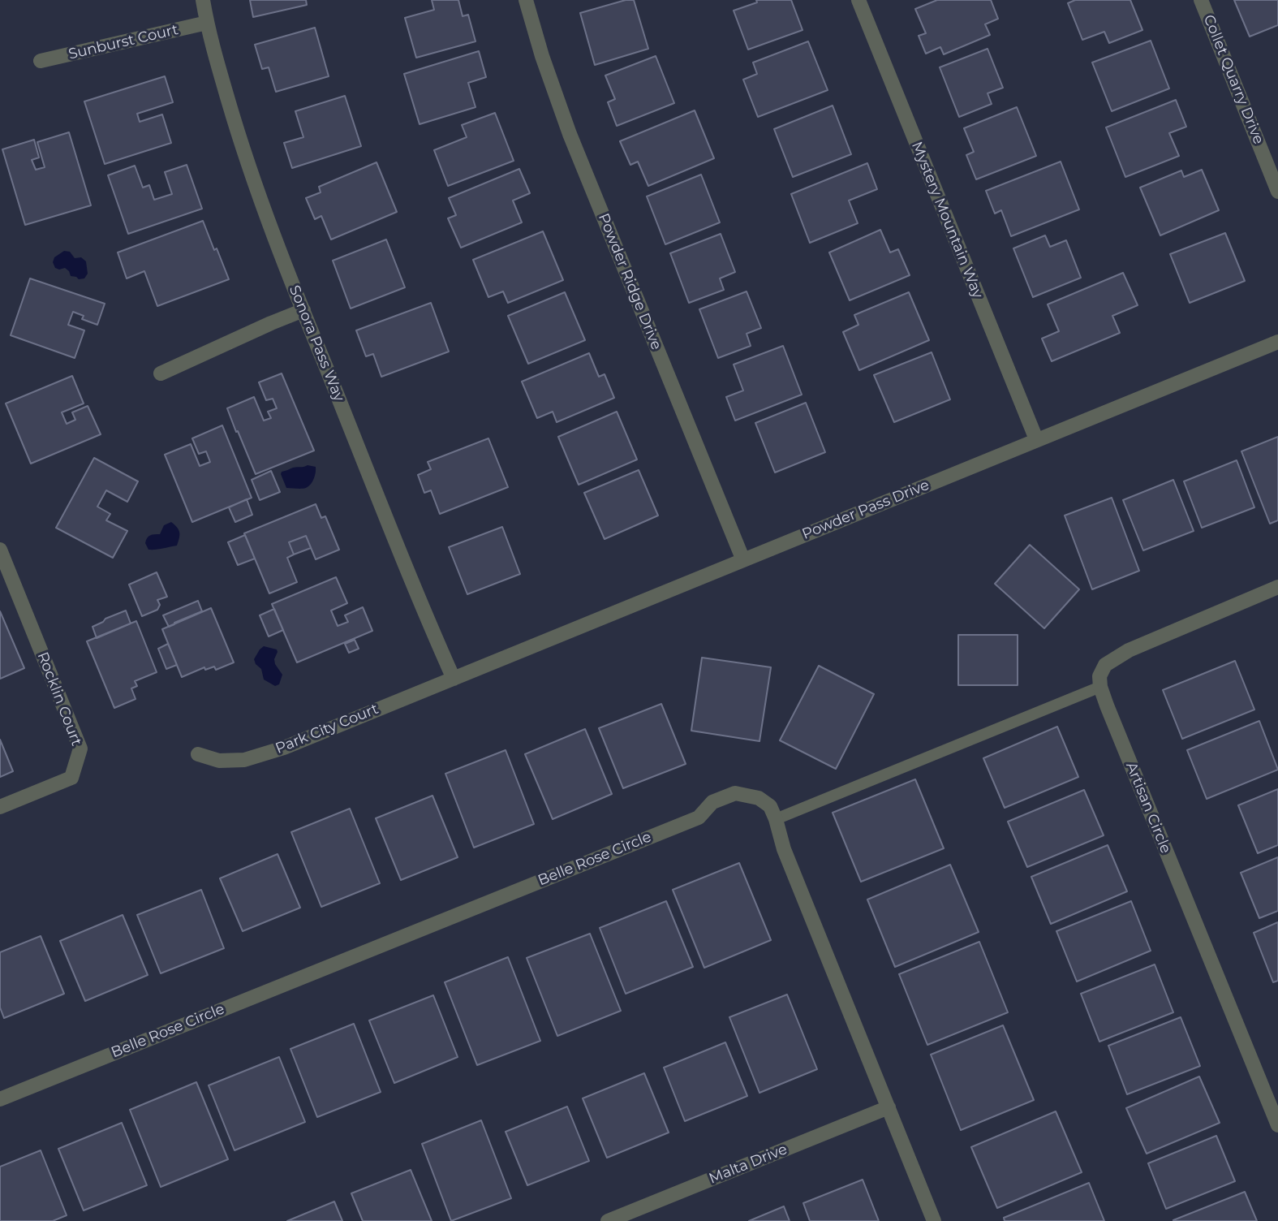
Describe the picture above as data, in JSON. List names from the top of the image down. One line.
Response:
{"streets":{"street":["Sunburst Court","Collet Quarry Drive","Mystery Mountain Way","Powder Ridge Drive","Sonora Pass Way","Powder Pass Drive","Rocklin Court","Park City Court","Artisan Circle","Belle Rose Circle","Malta Drive"]},"crossings":[["Sunburst Court","Sonora Pass Way"],["Mystery Mountain Way","Powder Pass Drive"],["Powder Ridge Drive","Powder Pass Drive"],["Sonora Pass Way","Powder Pass Drive"],["Sonora Pass Way","Park City Court"],["Powder Pass Drive","Park City Court"],["Belle Rose Circle","Malta Drive"]]}
